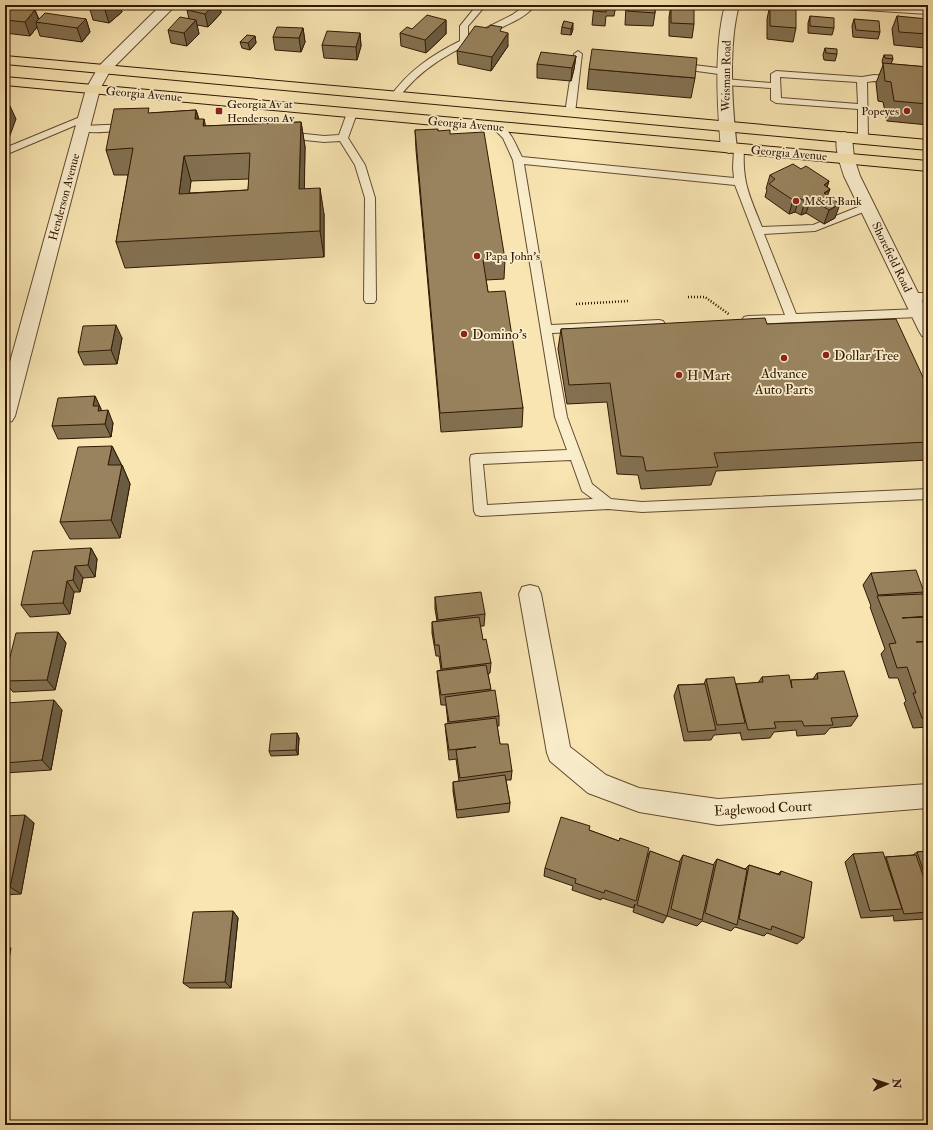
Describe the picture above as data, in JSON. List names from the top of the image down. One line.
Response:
{"streets":{"main road":["Georgia Avenue"],"street":["Weisman Road","Henderson Avenue","Shorefield Road","Eaglewood Court"]},"crossings":[["Weisman Road","Georgia Avenue"],["Georgia Avenue","Henderson Avenue"],["Georgia Avenue","Shorefield Road"]],"places":{"transit":["Georgia Av at Henderson Av"],"other":["Popeyes","M&T Bank","Papa John's","Domino's","Dollar Tree","Advance Auto Parts","H Mart"]},"north":"right"}
